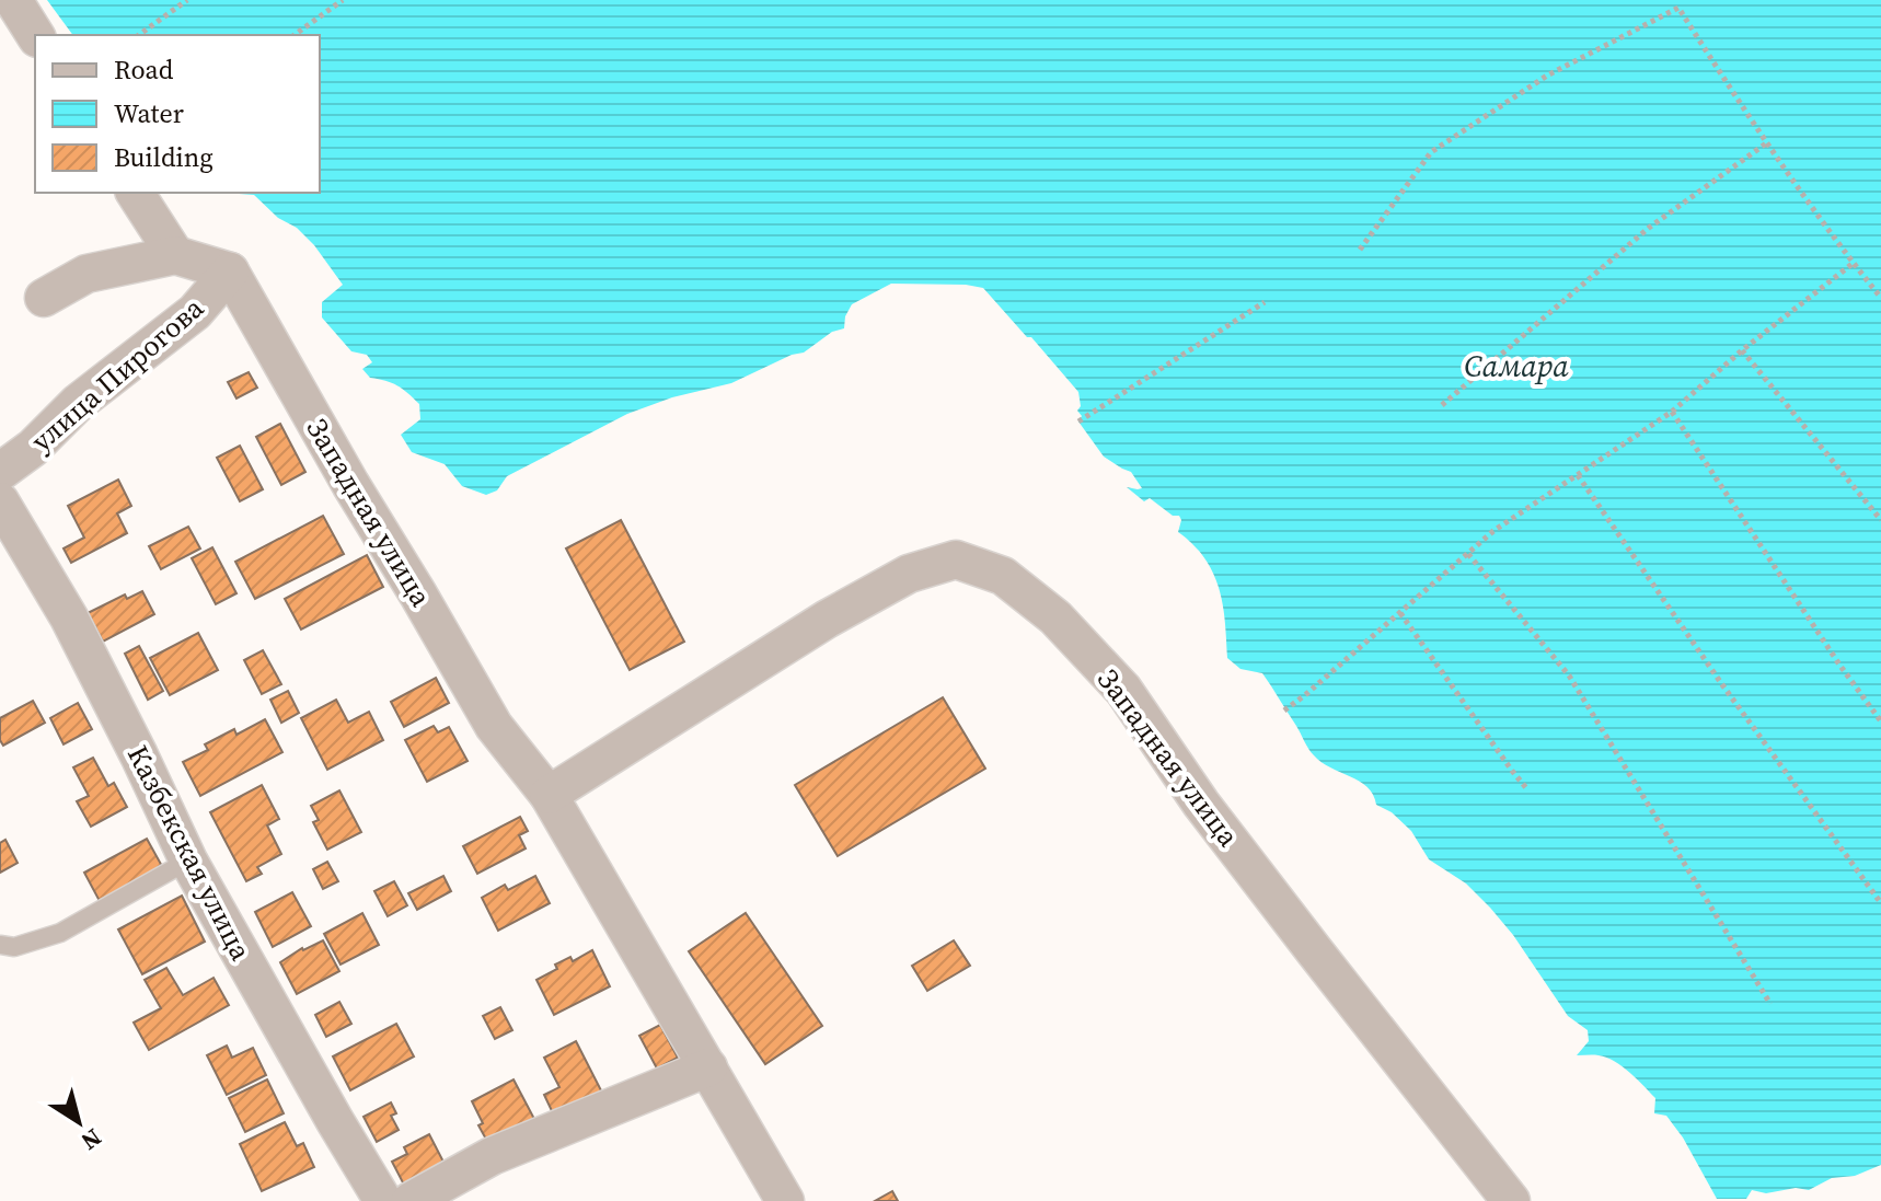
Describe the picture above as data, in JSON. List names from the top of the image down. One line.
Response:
{"streets":{"street":["улица Пирогова","Западная улица","Казбекская улица"]},"crossings":[["улица Пирогова","Западная улица"]],"water":["Самара"],"legend":["Road","Water","Building"],"north":"bottom right"}
